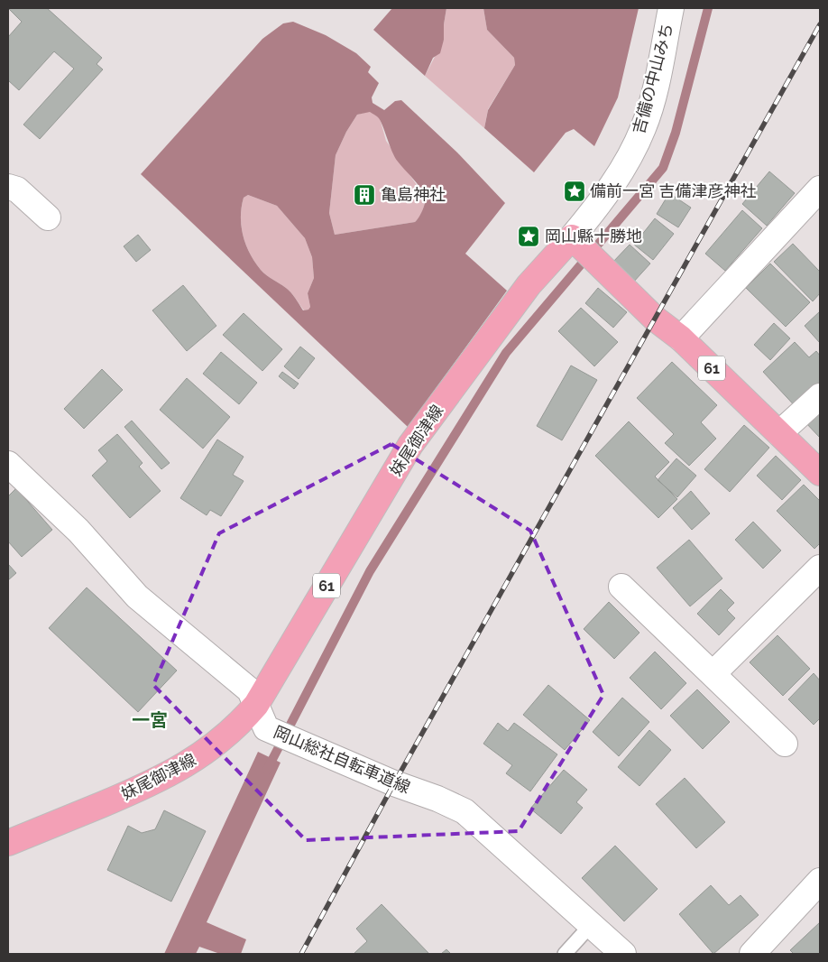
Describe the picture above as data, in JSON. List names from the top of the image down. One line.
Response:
{"streets":{"main road":["吉備の中山みち","61","妹尾御津線","岡山総社自転車道線"]},"crossings":[["吉備の中山みち","61"],["吉備の中山みち","妹尾御津線"],["61","妹尾御津線"],["妹尾御津線","岡山総社自転車道線"]],"districts":["一宮"],"places":{"place":["備前一宮 吉備津彦神社","岡山縣十勝地"],"building":["亀島神社"]}}
